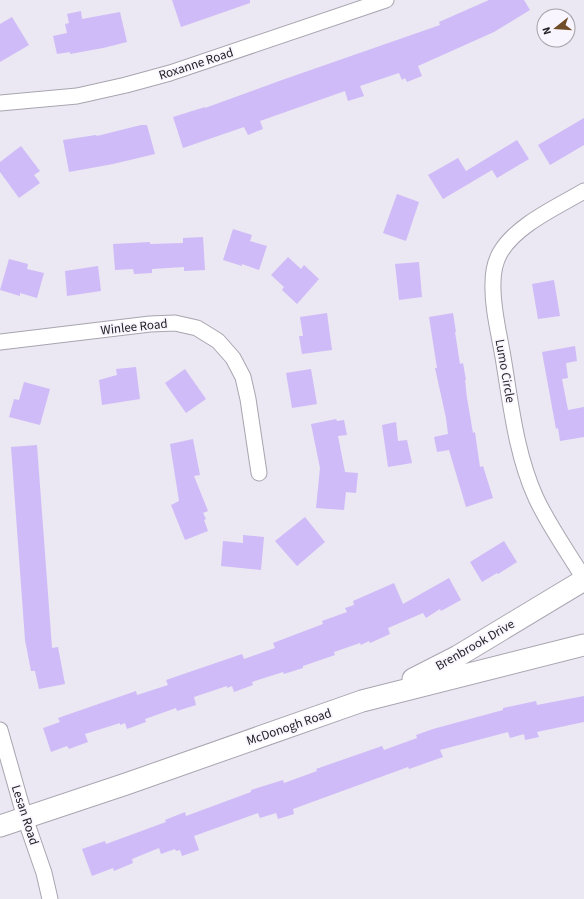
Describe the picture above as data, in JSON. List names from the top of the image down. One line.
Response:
{"streets":{"main road":["Brenbrook Drive","McDonogh Road"],"street":["Roxanne Road","Winlee Road","Lumo Circle","Lesan Road"]},"crossings":[["Lumo Circle","Brenbrook Drive"],["Brenbrook Drive","McDonogh Road"],["McDonogh Road","Lesan Road"]],"north":"left"}
